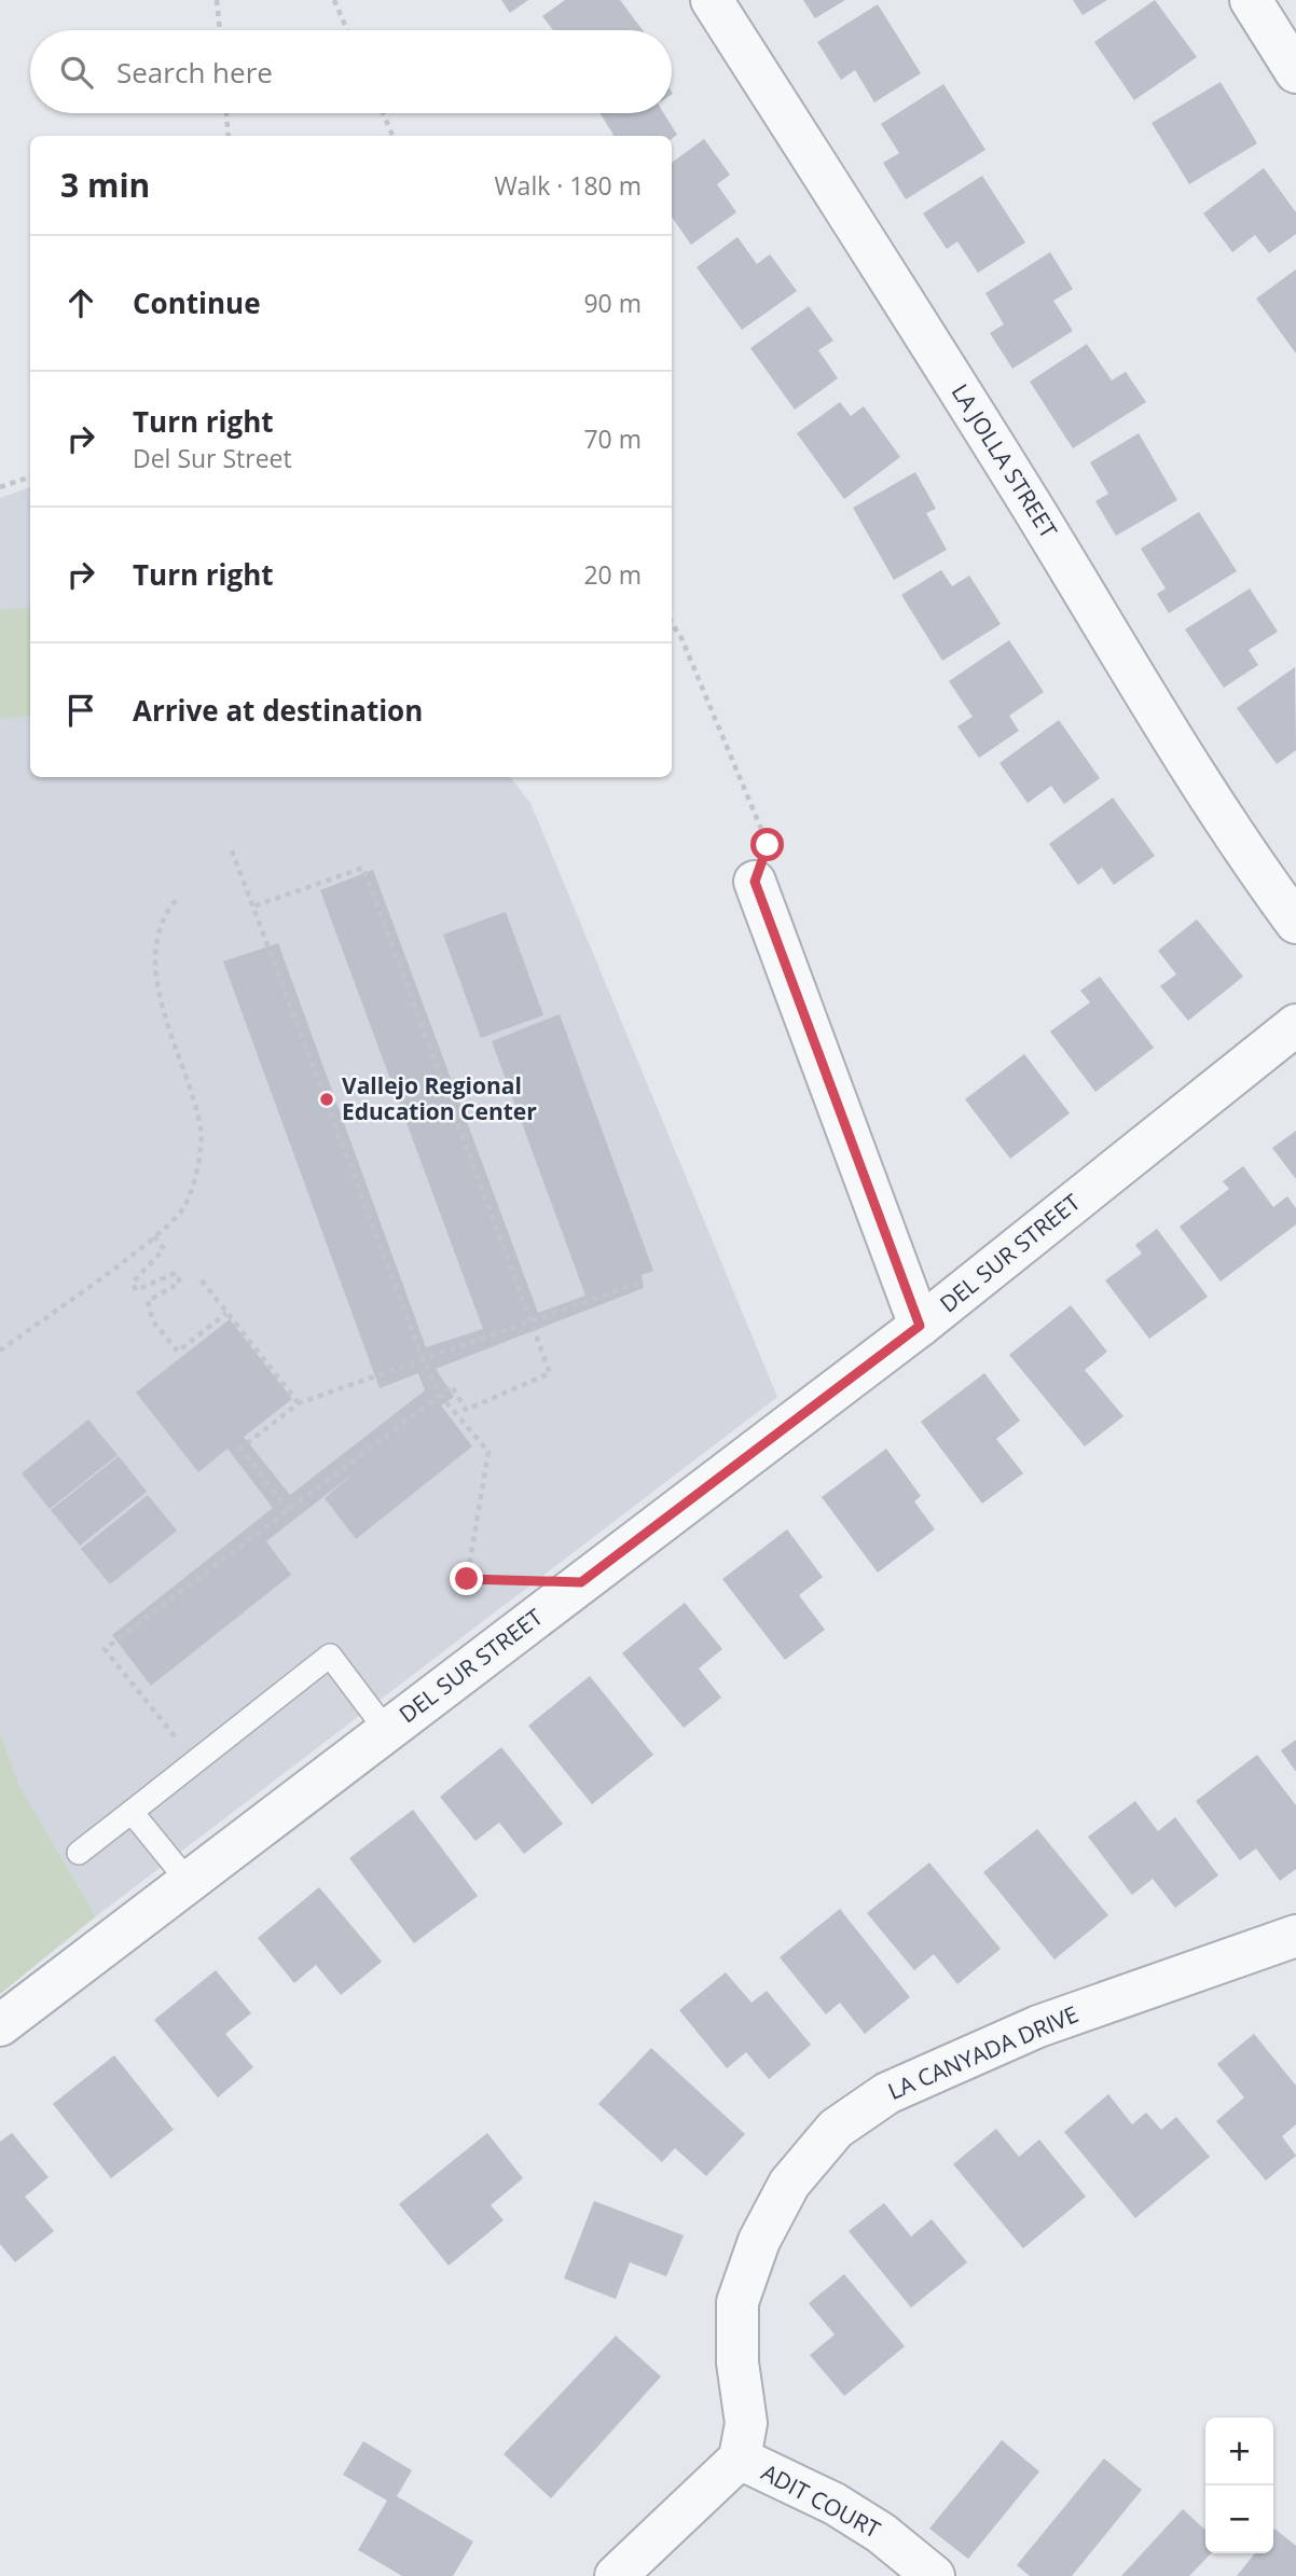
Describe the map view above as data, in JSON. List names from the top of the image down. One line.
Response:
{"streets":{"street":["LA JOLLA STREET","DEL SUR STREET","LA CANYADA DRIVE","ADIT COURT"]},"crossings":[["LA CANYADA DRIVE","ADIT COURT"]],"places":["Vallejo Regional Education Center"],"page":{"search":"Search here","heading":["3 min","Walk · 180 m"],"list":[["Continue","90 m"],["Turn right","Del Sur Street","70 m"],["Turn right","20 m"],"Arrive at destination"],"map_buttons":["+","−"]}}
